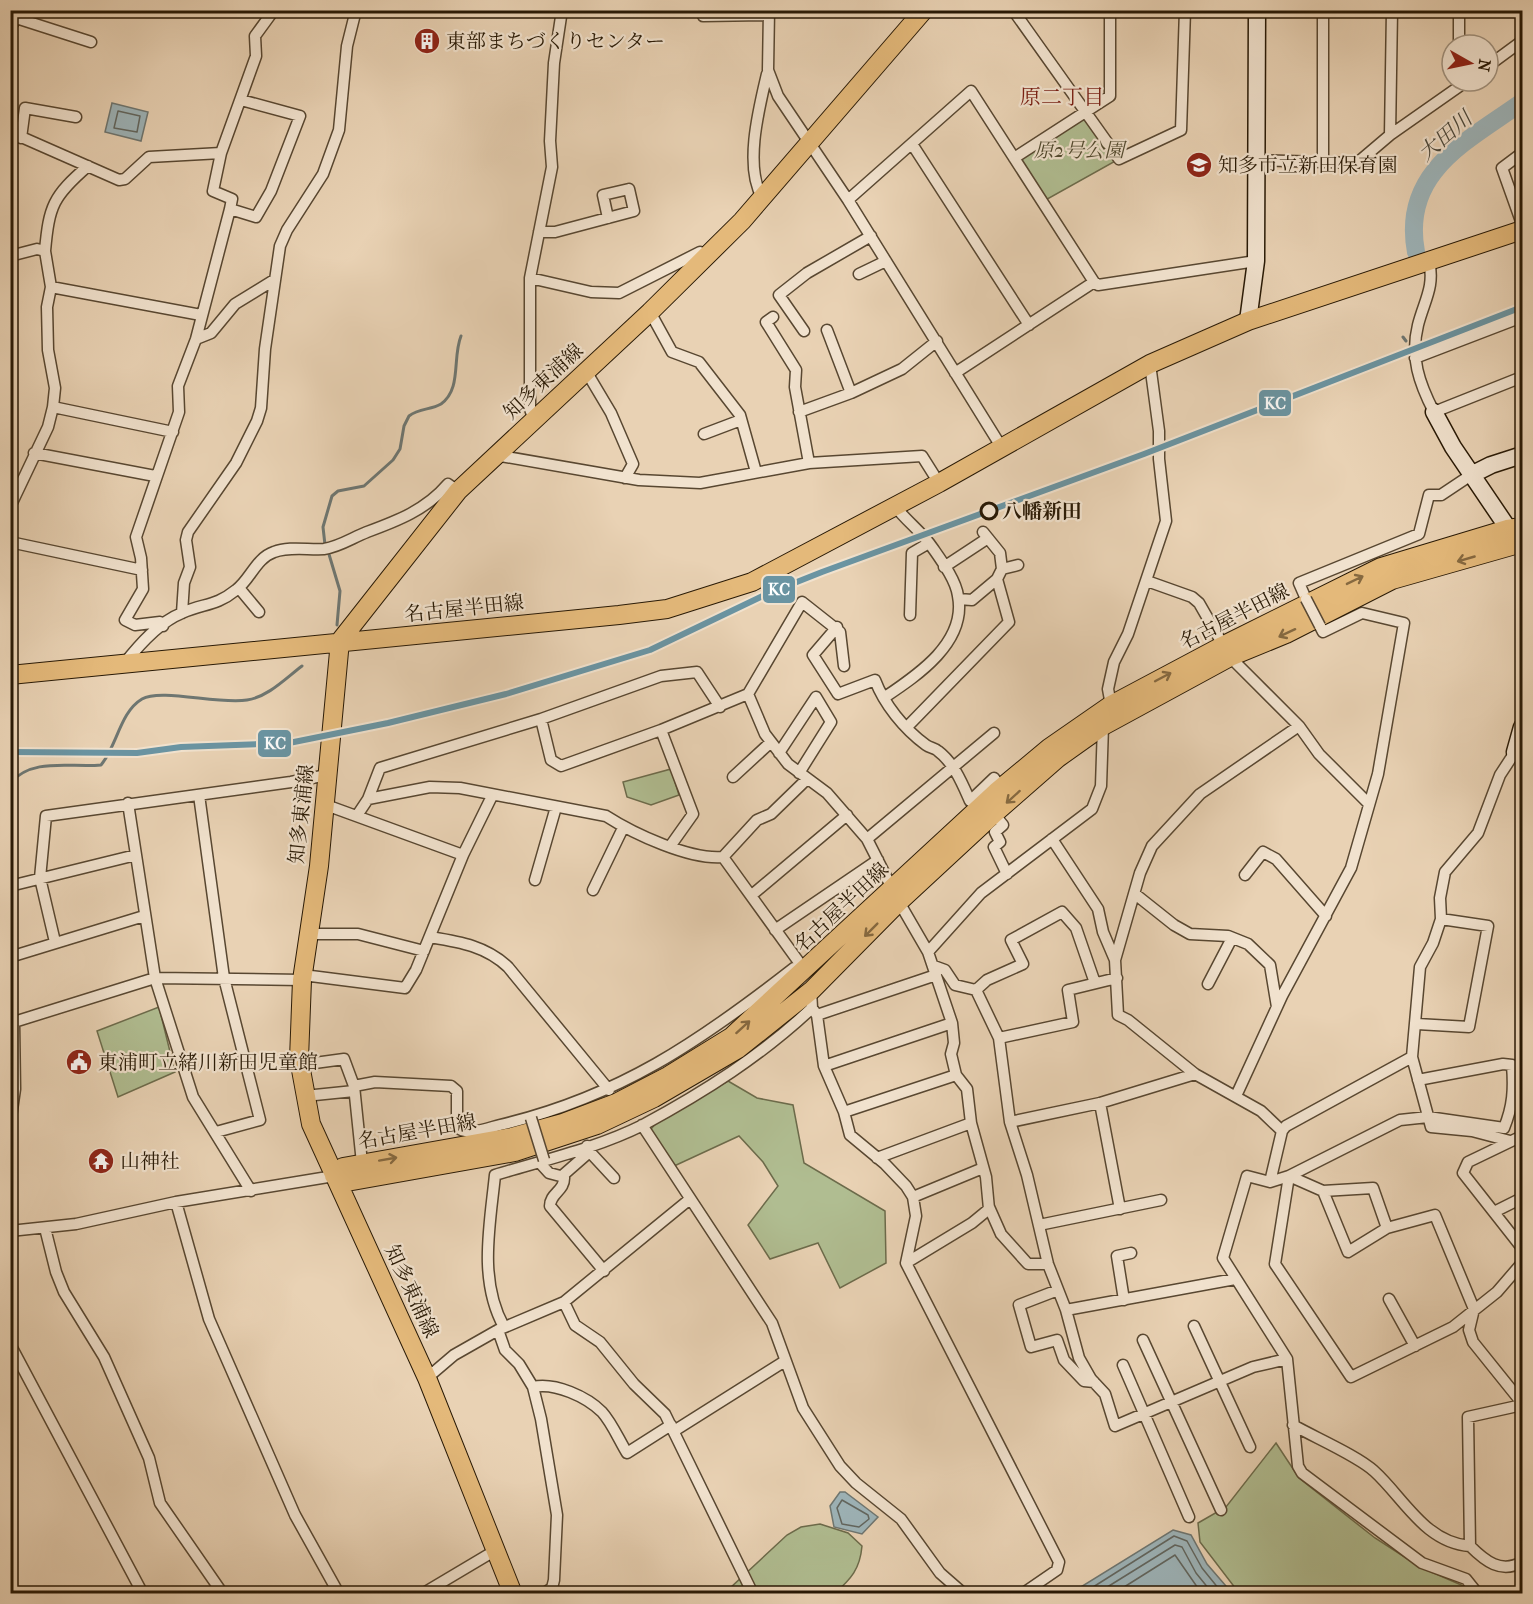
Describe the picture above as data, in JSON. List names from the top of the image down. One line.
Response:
{"streets":{"main road":["知多東浦線","名古屋半田線"]},"crossings":[["知多東浦線","名古屋半田線"]],"districts":["原二丁目"],"water":["大田川"],"parks":["原2号公園"],"places":{"building":["東部まちづくりセンター"],"school or university":["知多市立新田保育園"],"other":["八幡新田"],"public building":["東浦町立緒川新田児童館"],"temple":["山神社"]},"lines":["transit line KC"],"north":"right"}
